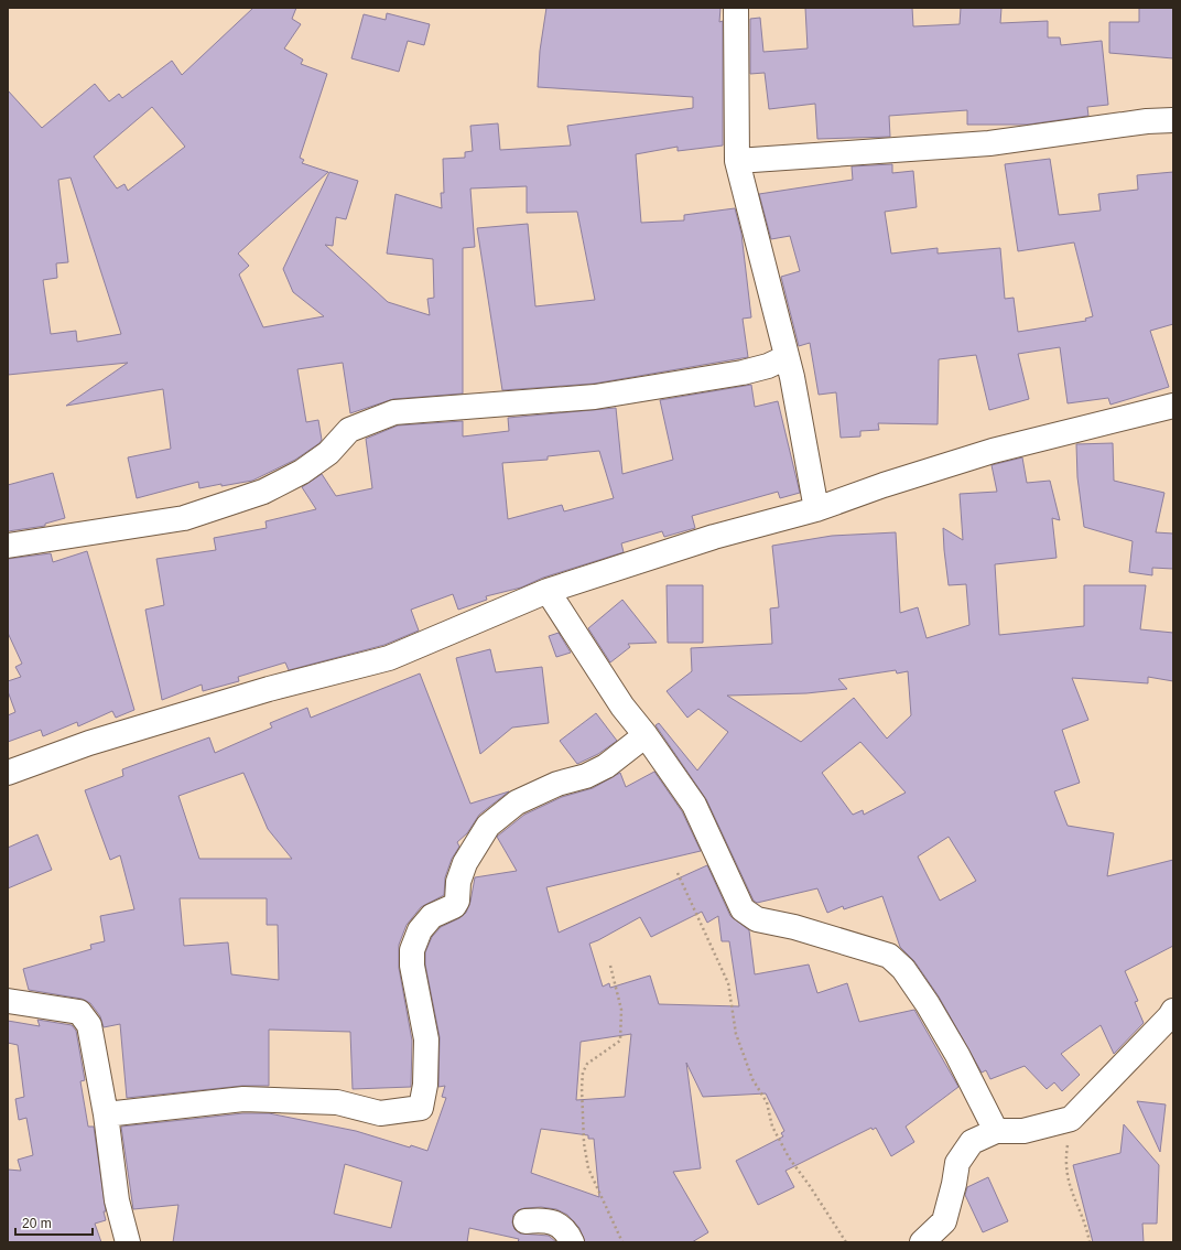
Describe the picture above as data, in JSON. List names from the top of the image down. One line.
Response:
{"scale_bar":"20 m"}
